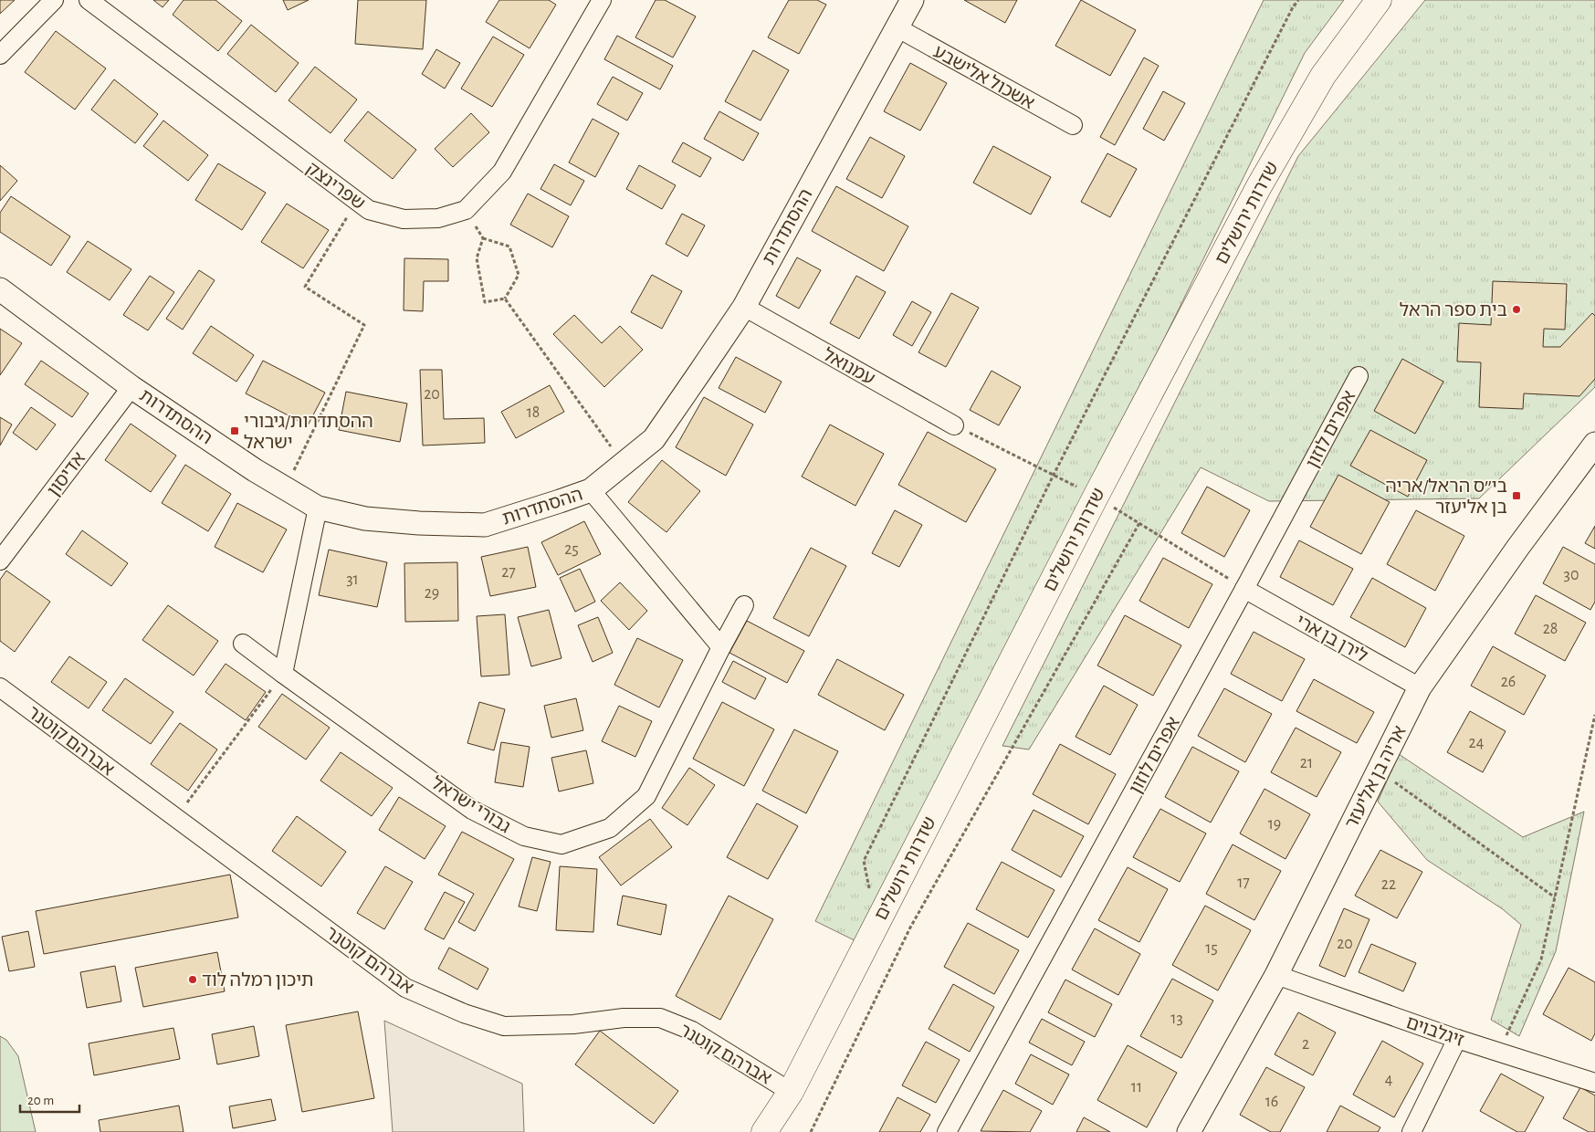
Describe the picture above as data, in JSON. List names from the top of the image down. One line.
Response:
{"streets":{"main road":["שדרות ירושלים"],"street":["אשכול אלישבע","שפרינצק","ההסתדרות","עמנואל","אפרים לוזון","אדיסון","לירן בן ארי","אברהם קוטנר","אריה בן אליעזר","גבורי ישראל","זיגלבוים"]},"crossings":[["אשכול אלישבע","ההסתדרות"],["שדרות ירושלים","אברהם קוטנר"],["ההסתדרות","עמנואל"],["ההסתדרות","אדיסון"],["אפרים לוזון","לירן בן ארי"],["לירן בן ארי","אריה בן אליעזר"],["אריה בן אליעזר","זיגלבוים"]],"places":{"other":["בית ספר הראל","תיכון רמלה לוד"],"transit":["ההסתדרות/גיבורי ישראל","בי״ס הראל/אריה בן אליעזר"]},"house_numbers":["20","18","25","27","30","31","29","28","26","24","21","19","17","22","20","15","13","2","4","11","16"],"scale_bar":"20 m"}
